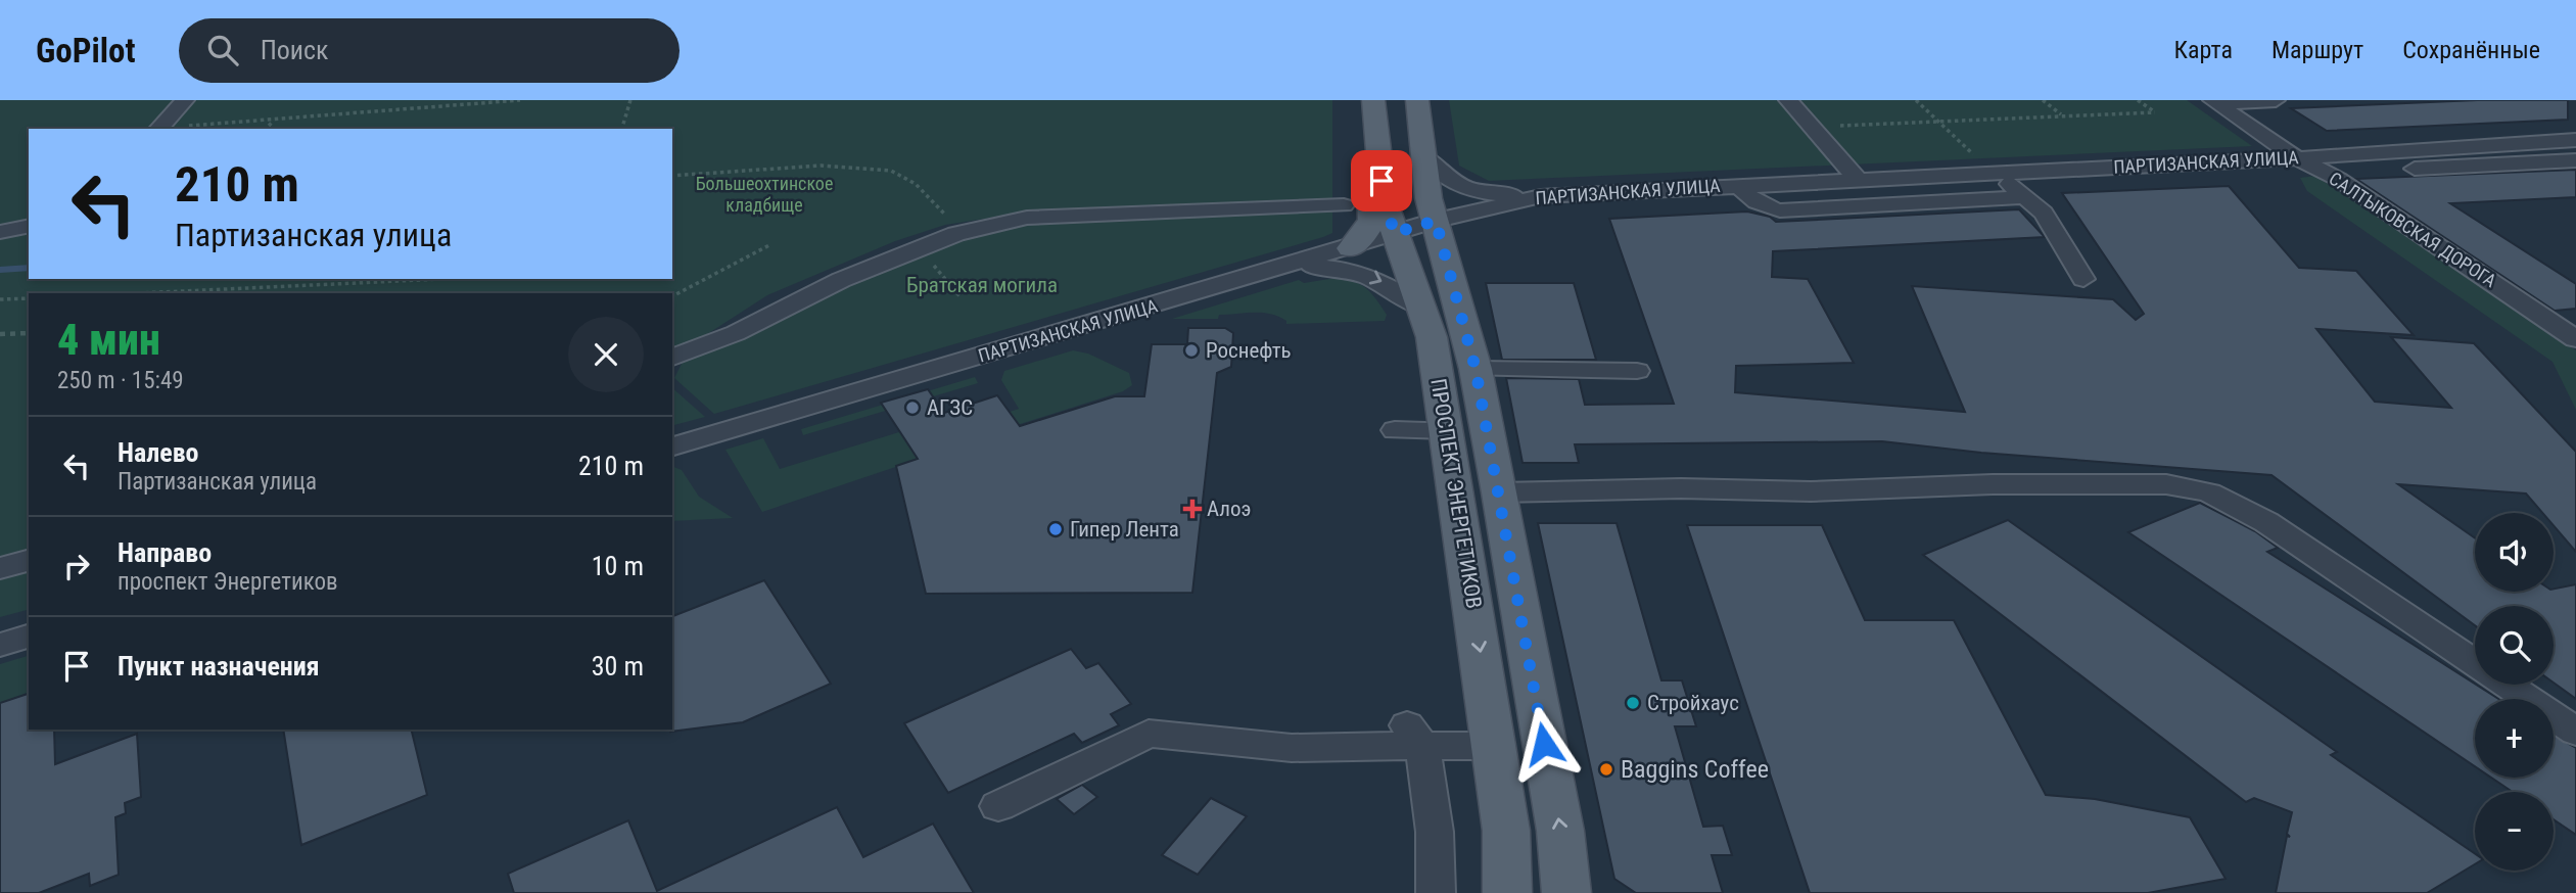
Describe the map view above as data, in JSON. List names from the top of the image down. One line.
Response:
{"streets":{"main road":["ПРОСПЕКТ ЭНЕРГЕТИКОВ"],"street":["ПАРТИЗАНСКАЯ УЛИЦА","САЛТЫКОВСКАЯ ДОРОГА"]},"crossings":[["ПАРТИЗАНСКАЯ УЛИЦА","САЛТЫКОВСКАЯ ДОРОГА"],["ПАРТИЗАНСКАЯ УЛИЦА","ПРОСПЕКТ ЭНЕРГЕТИКОВ"]],"parks":["Большеохтинское кладбище","Братская могила"],"places":{"other":["Роснефть","АГЗС","Гипер Лента","Стройхаус","Baggins Coffee"],"health":["Алоэ"]},"page":{"header":"GoPilot","search":"Поиск","nav":["Карта","Маршрут","Сохранённые"],"turn":["210 m","Партизанская улица"],"heading":["4 мин","250 m · 15:49"],"list":[{"name":"Налево","note":"Партизанская улица","value":"210 m"},{"name":"Направо","note":"проспект Энергетиков","value":"10 m"},{"name":"Пункт назначения","value":"30 m"}],"map_buttons":["+","−"]}}
